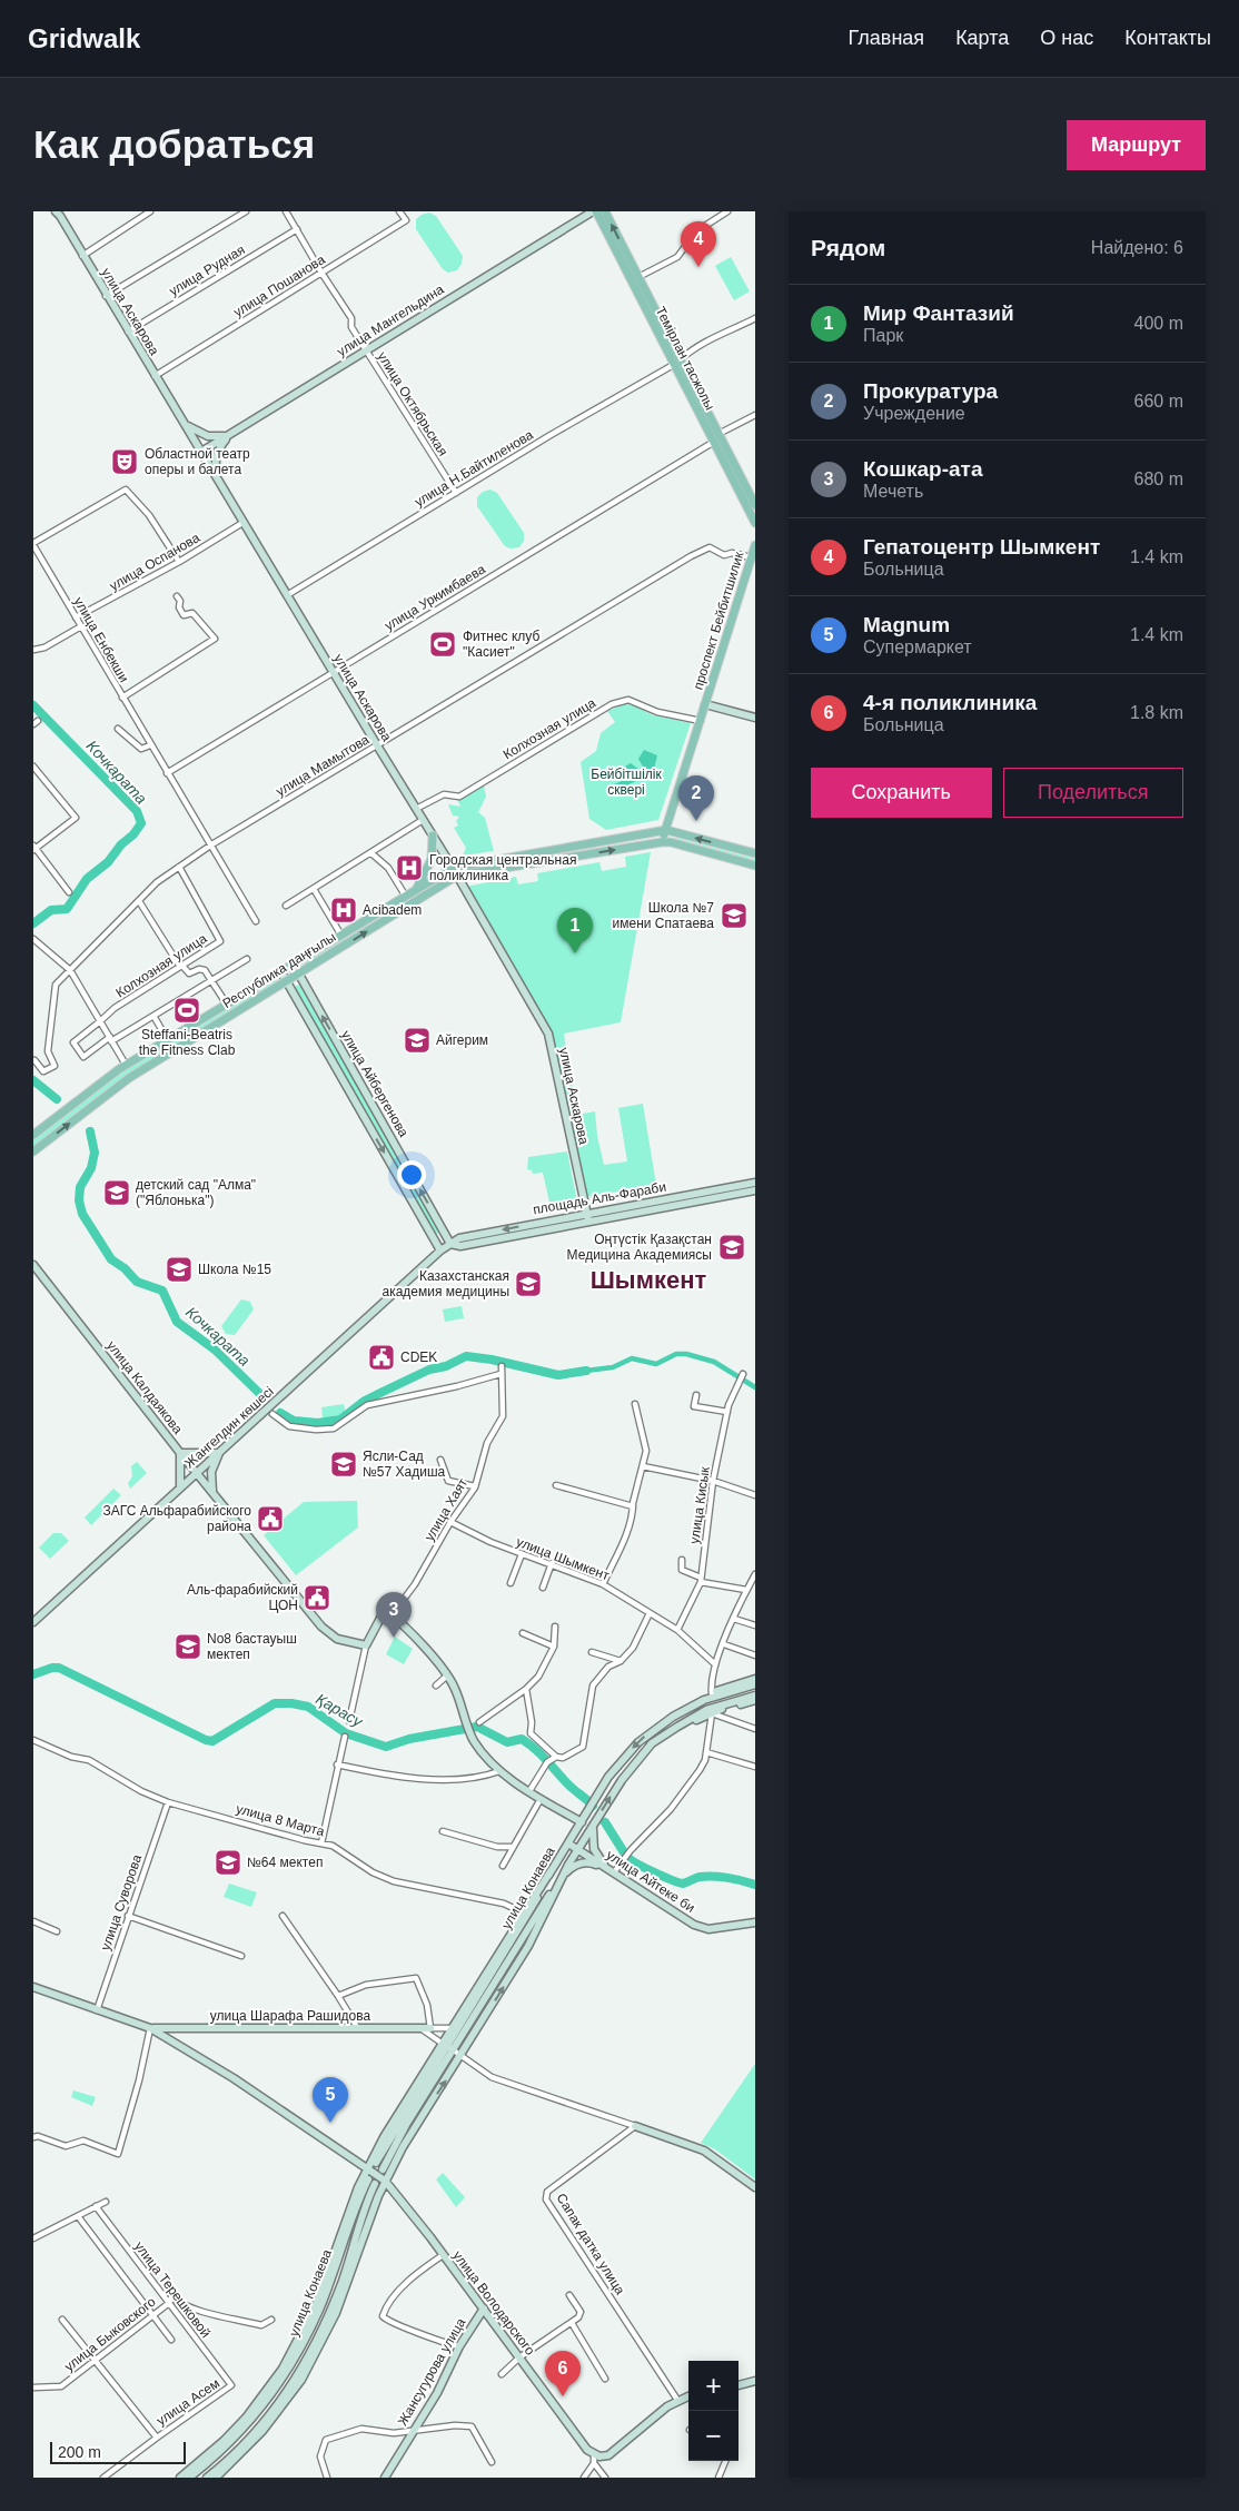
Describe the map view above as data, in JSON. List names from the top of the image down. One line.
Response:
{"streets":{"main road":["улица Аскарова","улица Мангельдина","Темірлан тасжолы","проспект Бейбитшилик","Республика даңғылы","улица Айбергенова","площадь Аль-Фараби","улица Калдаякова","Жангелдин көшесі","улица Айтеке би","улица Конаева","улица Шарафа Рашидова","улица Володарского","Жансугурова улица"],"street":["улица Рудная","улица Пошанова","улица Октябрьская","улица Н.Байтиленова","улица Оспанова","улица Уркимбаева","улица Енбекши","Колхозная улица","улица Мамытова","улица Кисык","улица Хаят","улица Шымкент","улица 8 Марта","улица Суворова","Сапак датка улица","улица Терешковой","улица Быковского","улица Асем"]},"crossings":[["улица Рудная","улица Аскарова"],["улица Рудная","улица Октябрьская"],["улица Пошанова","улица Аскарова"],["улица Пошанова","улица Октябрьская"],["улица Аскарова","улица Мангельдина"],["улица Аскарова","улица Н.Байтиленова"],["улица Аскарова","улица Оспанова"],["улица Аскарова","улица Уркимбаева"],["улица Аскарова","Колхозная улица"],["улица Аскарова","улица Мамытова"],["улица Аскарова","Республика даңғылы"],["улица Аскарова","площадь Аль-Фараби"],["улица Мангельдина","Темірлан тасжолы"],["улица Мангельдина","улица Октябрьская"],["Темірлан тасжолы","улица Н.Байтиленова"],["Темірлан тасжолы","улица Уркимбаева"],["улица Октябрьская","улица Н.Байтиленова"],["улица Оспанова","улица Енбекши"],["улица Уркимбаева","улица Енбекши"],["проспект Бейбитшилик","Колхозная улица"],["проспект Бейбитшилик","улица Мамытова"],["проспект Бейбитшилик","Республика даңғылы"],["улица Енбекши","улица Мамытова"],["Колхозная улица","улица Мамытова"],["Республика даңғылы","улица Айбергенова"],["улица Айбергенова","площадь Аль-Фараби"],["улица Айбергенова","Жангелдин көшесі"],["улица Калдаякова","Жангелдин көшесі"],["улица Кисык","улица Шымкент"],["улица Хаят","улица Шымкент"],["улица 8 Марта","улица Суворова"],["улица Айтеке би","улица Конаева"],["улица Конаева","улица Володарского"],["улица Суворова","улица Шарафа Рашидова"],["улица Шарафа Рашидова","улица Володарского"],["улица Терешковой","улица Быковского"],["улица Терешковой","улица Асем"],["улица Володарского","Жансугурова улица"]],"districts":["Шымкент"],"water":["Кочкарата","Қарасу"],"parks":["Бейбітшілік сквері"],"places":{"theatre":["Областной театр оперы и балета"],"sports":["Фитнес клуб \"Касиет\"","Steffani-Beatris the Fitness Clab"],"hospital":["Городская центральная поликлиника","Acibadem"],"school or university":["Школа №7 имени Спатаева","Айгерим","детский сад \"Алма\" (\"Яблонька\")","Оңтүстік Қазақстан Медицина Академиясы","Школа №15","Казахстанская академия медицины","Ясли-Сад №57 Хадиша","No8 бастауыш мектеп","№64 мектеп"],"public building":["CDEK","ЗАГС Альфарабийского района","Аль-фарабийский ЦОН"]},"scale_bar":"200 m","page":{"header":"Gridwalk","nav":["Главная","Карта","О нас","Контакты"],"buttons":["Маршрут",["Сохранить","Поделиться"]],"title":"Как добраться","heading":["Рядом","Найдено: 6"],"pins":["4","2","1","3","5","6"],"list":[{"mark":"1","name":"Мир Фантазий","note":"Парк","value":"400 m"},{"mark":"2","name":"Прокуратура","note":"Учреждение","value":"660 m"},{"mark":"3","name":"Кошкар-ата","note":"Мечеть","value":"680 m"},{"mark":"4","name":"Гепатоцентр Шымкент","note":"Больница","value":"1.4 km"},{"mark":"5","name":"Magnum","note":"Супермаркет","value":"1.4 km"},{"mark":"6","name":"4-я поликлиника","note":"Больница","value":"1.8 km"}],"map_buttons":["+","−"],"scale":"200 m"}}
